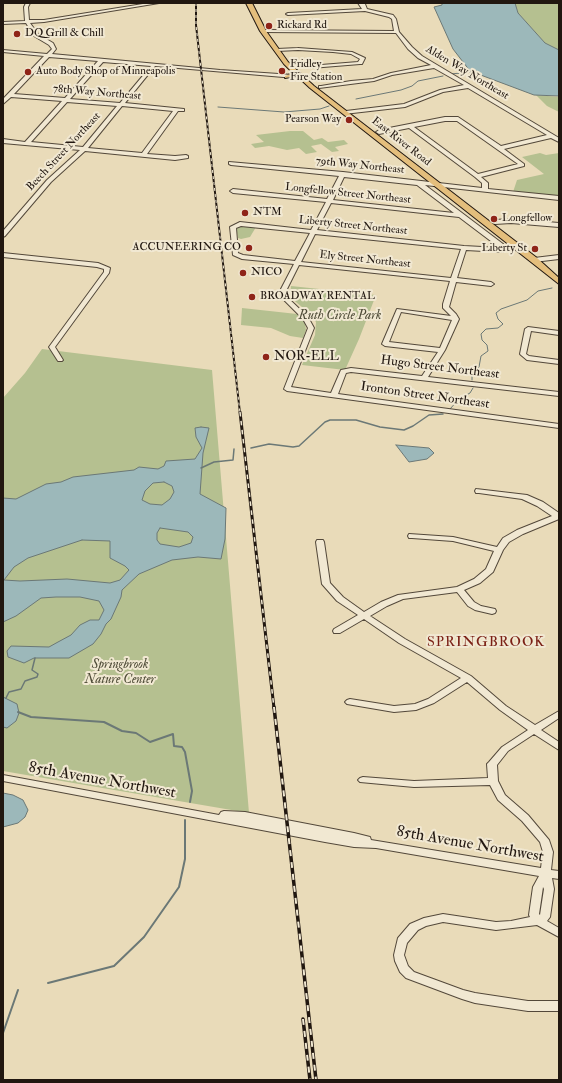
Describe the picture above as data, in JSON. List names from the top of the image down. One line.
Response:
{"streets":{"main road":["East River Road"],"street":["Alden Way Northeast","78th Way Northeast","Beech Street Northeast","79th Way Northeast","Longfellow Street Northeast","Liberty Street Northeast","Ely Street Northeast","Hugo Street Northeast","Ironton Street Northeast","85th Avenue Northwest"]},"crossings":[["78th Way Northeast","Beech Street Northeast"],["East River Road","79th Way Northeast"],["Longfellow Street Northeast","Liberty Street Northeast"],["Liberty Street Northeast","Ely Street Northeast"],["Ely Street Northeast","Ironton Street Northeast"],["Hugo Street Northeast","Ironton Street Northeast"]],"districts":["SPRINGBROOK"],"parks":["Ruth Circle Park","Springbrook Nature Center"],"places":["Rickard Rd","DQ Grill & Chill","Fridley Fire Station","Auto Body Shop of Minneapolis","Pearson Way","NTM","Longfellow","ACCUNEERING CO","Liberty St","NICO","BROADWAY RENTAL","NOR-ELL"]}
